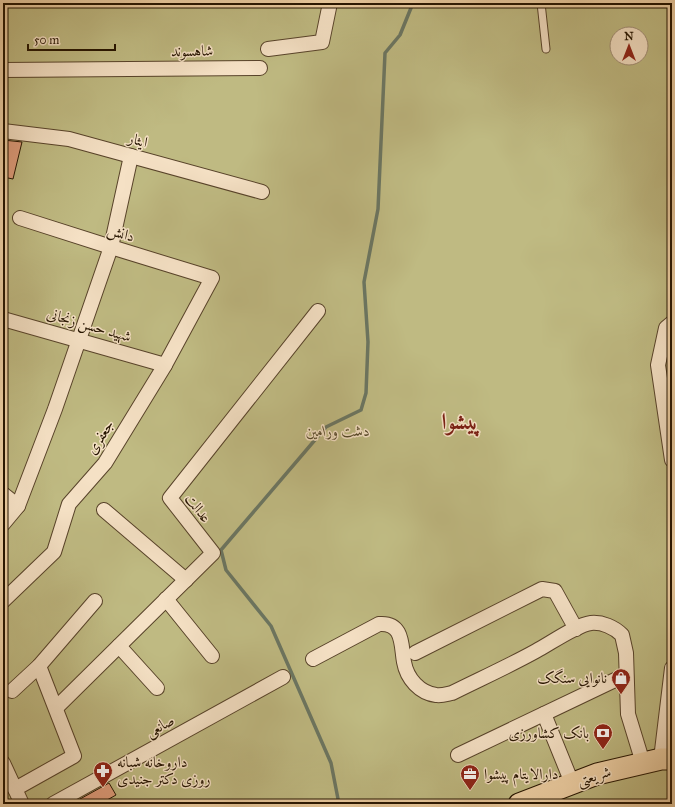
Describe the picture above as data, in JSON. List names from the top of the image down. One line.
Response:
{"streets":{"main road":["شریعتی"],"street":["شاهسوند","ایثار","دانش","شهید حسن زنجانی","جعفری","عدالت","صانعی"]},"crossings":[["دانش","جعفری"],["شهید حسن زنجانی","جعفری"]],"districts":["پیشوا"],"parks":["دشت ورامین"],"places":{"shop":["نانوایی سنگک"],"bank":["بانک کشاورزی"],"pharmacy":["داروخانه شبانه روزی دکتر جنیدی"],"office":["دارالایتام پیشوا"]},"scale_bar":"50 m","north":"top"}
